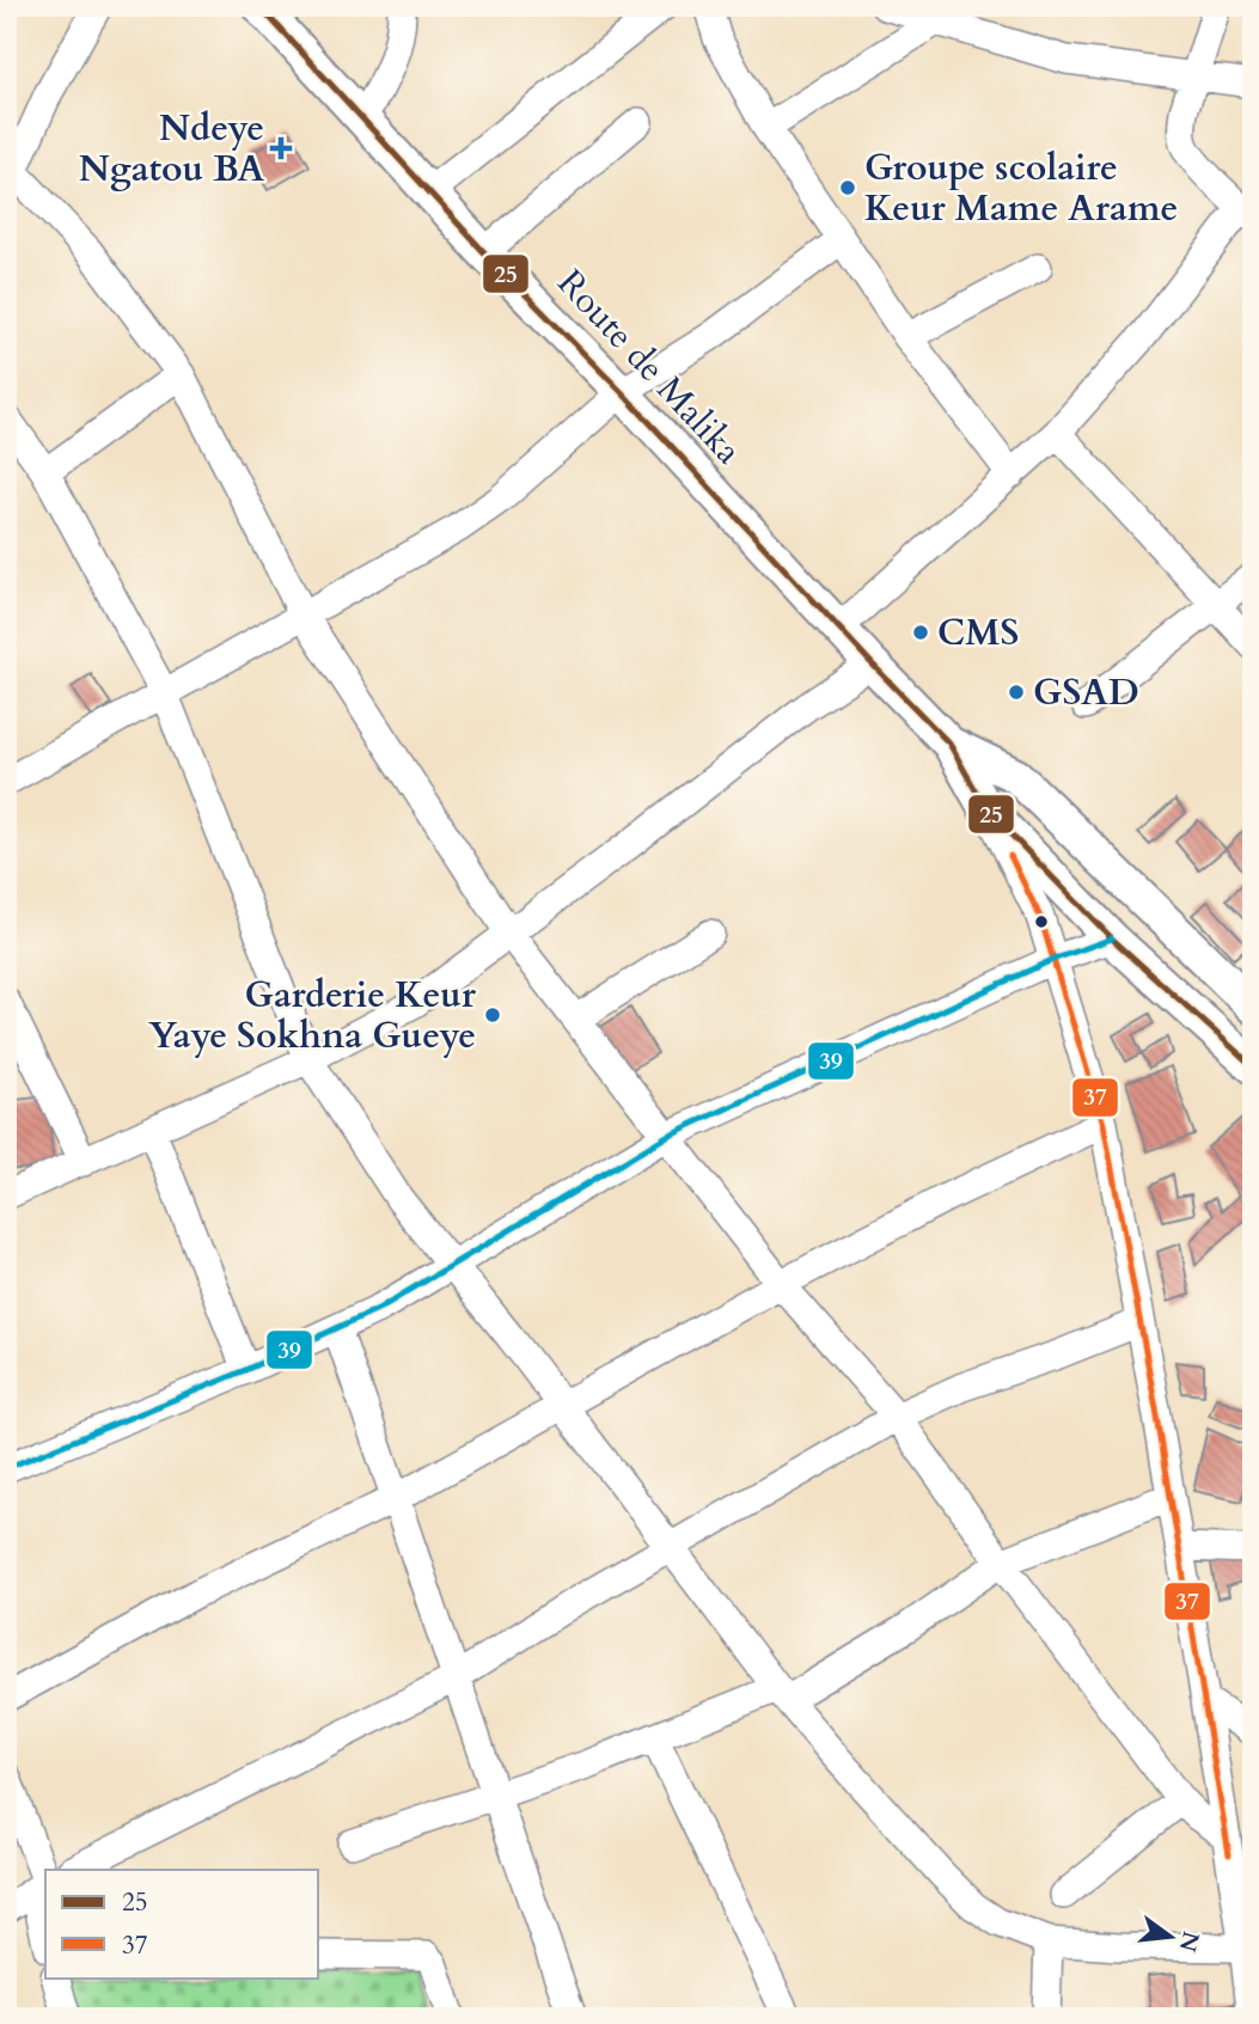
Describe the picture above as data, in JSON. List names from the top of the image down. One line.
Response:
{"streets":{"main road":["Route de Malika"]},"places":{"health":["Ndeye Ngatou BA"],"other":["Groupe scolaire Keur Mame Arame","CMS","GSAD","Garderie Keur Yaye Sokhna Gueye"]},"lines":["transit line 25","transit line 37","transit line 39"],"legend":["25","37"],"north":"right"}
